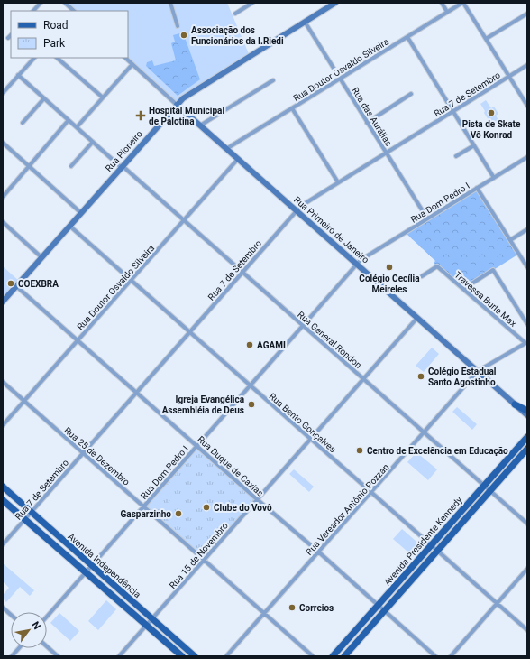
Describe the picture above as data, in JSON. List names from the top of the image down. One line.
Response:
{"streets":{"main road":["Avenida Presidente Kennedy","Avenida Independência"],"street":["Rua Doutor Osvaldo Silveira","Rua 7 de Setembro","Rua das Aurálias","Rua Pioneiro","Rua Dom Pedro I","Rua Primeiro de Janeiro","Travessa Burle Max","Rua General Rondon","Rua Bento Gonçalves","Rua 25 de Dezembro","Rua Duque de Caxias","Rua Vereador Antônio Pozzan","Rua 15 de Novembro"]},"crossings":[["Rua Doutor Osvaldo Silveira","Rua das Aurálias"],["Rua Doutor Osvaldo Silveira","Rua Primeiro de Janeiro"],["Rua Doutor Osvaldo Silveira","Rua General Rondon"],["Rua Doutor Osvaldo Silveira","Rua Bento Gonçalves"],["Rua Doutor Osvaldo Silveira","Rua 25 de Dezembro"],["Rua Doutor Osvaldo Silveira","Rua Duque de Caxias"],["Rua 7 de Setembro","Rua das Aurálias"],["Rua 7 de Setembro","Rua Primeiro de Janeiro"],["Rua 7 de Setembro","Rua General Rondon"],["Rua 7 de Setembro","Rua Bento Gonçalves"],["Rua 7 de Setembro","Rua 25 de Dezembro"],["Rua 7 de Setembro","Rua Duque de Caxias"],["Rua 7 de Setembro","Avenida Independência"],["Rua das Aurálias","Rua Pioneiro"],["Rua das Aurálias","Rua Dom Pedro I"],["Rua Pioneiro","Rua Primeiro de Janeiro"],["Rua Pioneiro","Rua General Rondon"],["Rua Pioneiro","Rua Bento Gonçalves"],["Rua Pioneiro","Rua Duque de Caxias"],["Rua Dom Pedro I","Rua Primeiro de Janeiro"],["Rua Dom Pedro I","Rua General Rondon"],["Rua Dom Pedro I","Rua Bento Gonçalves"],["Rua Dom Pedro I","Rua 25 de Dezembro"],["Rua Dom Pedro I","Rua Duque de Caxias"],["Rua Dom Pedro I","Avenida Independência"],["Rua Primeiro de Janeiro","Rua Vereador Antônio Pozzan"],["Rua Primeiro de Janeiro","Rua 15 de Novembro"],["Travessa Burle Max","Rua Vereador Antônio Pozzan"],["Rua General Rondon","Rua Vereador Antônio Pozzan"],["Rua General Rondon","Avenida Presidente Kennedy"],["Rua General Rondon","Rua 15 de Novembro"],["Rua Bento Gonçalves","Rua Vereador Antônio Pozzan"],["Rua Bento Gonçalves","Avenida Presidente Kennedy"],["Rua Bento Gonçalves","Rua 15 de Novembro"],["Rua 25 de Dezembro","Rua Vereador Antônio Pozzan"],["Rua 25 de Dezembro","Rua 15 de Novembro"],["Rua Duque de Caxias","Rua Vereador Antônio Pozzan"],["Rua Duque de Caxias","Avenida Presidente Kennedy"],["Rua Duque de Caxias","Rua 15 de Novembro"],["Rua 15 de Novembro","Avenida Independência"]],"places":{"other":["Associação dos Funcionários da I.Riedi","Pista de Skate Vô Konrad","Colégio Cecília Meireles","COEXBRA","AGAMI","Colégio Estadual Santo Agostinho","Igreja Evangélica Assembléia de Deus","Centro de Excelência em Educação","Clube do Vovô","Gasparzinho","Correios"],"health":["Hospital Municipal de Palotina"]},"legend":["Road","Park"],"north":"top right"}
